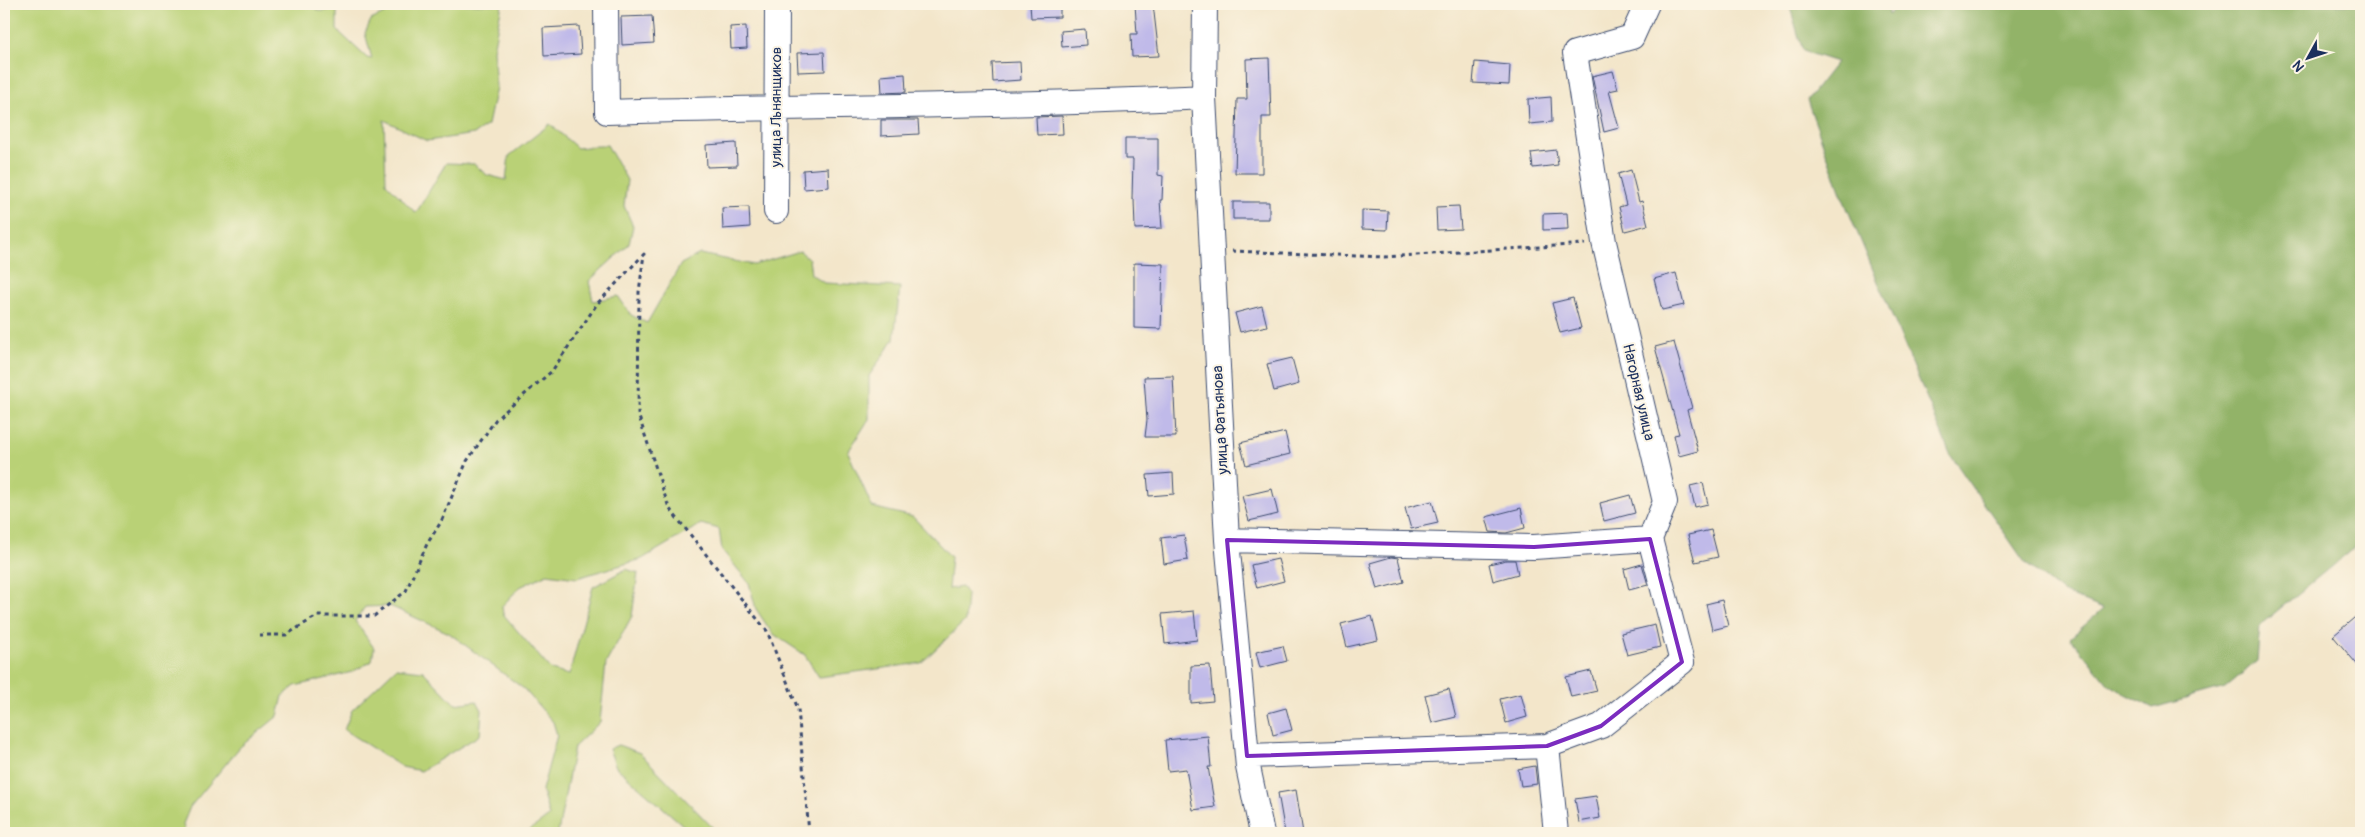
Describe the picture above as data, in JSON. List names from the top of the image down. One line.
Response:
{"streets":{"street":["улица Льнянщиков","Нагорная улица","улица Фатьянова"]},"north":"bottom left"}
